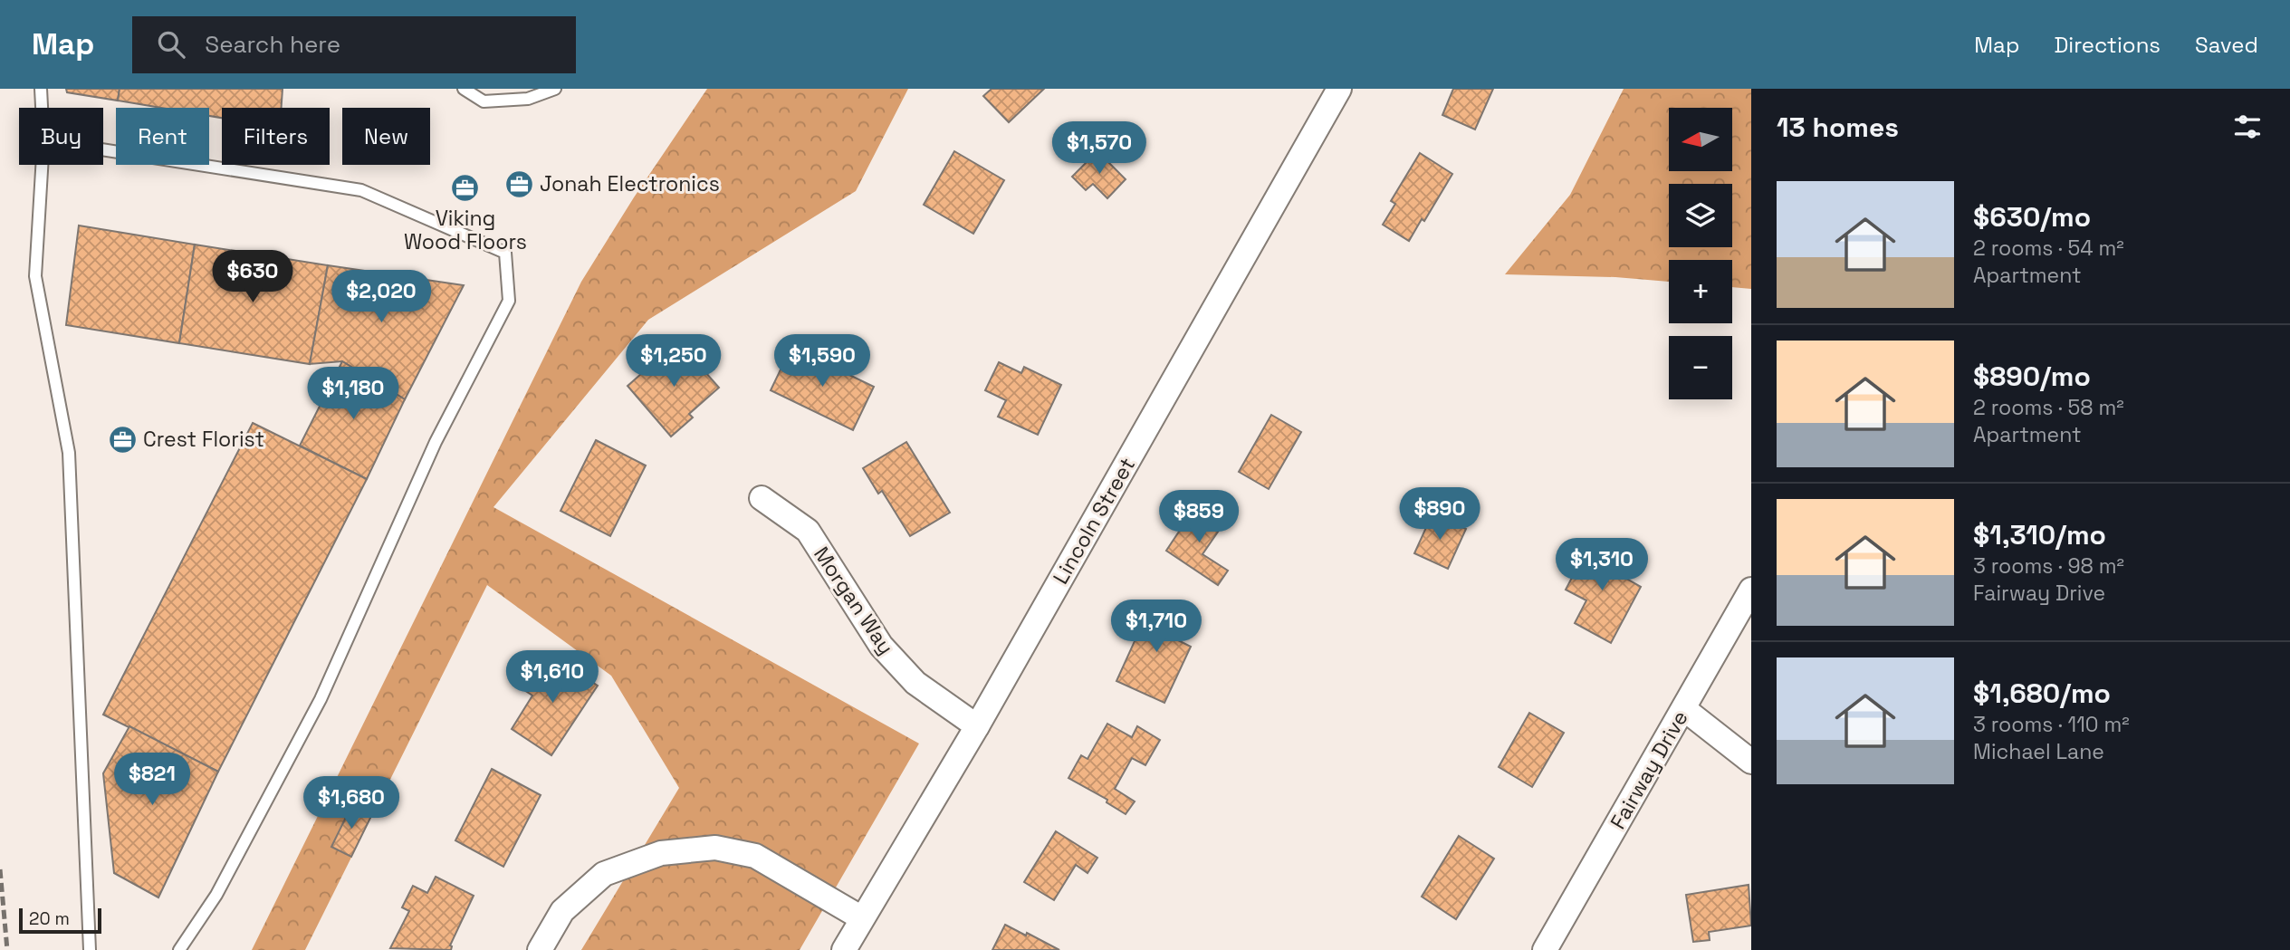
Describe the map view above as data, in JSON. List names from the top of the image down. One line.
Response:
{"streets":{"street":["Lincoln Street","Morgan Way","Fairway Drive"]},"crossings":[["Lincoln Street","Morgan Way"]],"places":{"office":["Jonah Electronics","Viking Wood Floors","Crest Florist"]},"scale_bar":"20 m","north":"left","page":{"header":"Map","search":"Search here","nav":["Map","Directions","Saved"],"heading":"13 homes","map_buttons":["+","−"],"chip":["Buy","Rent","Filters","New"],"price":["$1,570","$630","$2,020","$1,250","$1,590","$1,180","$890","$859","$1,310","$1,710","$1,610","$821","$1,680"],"list":[{"name":"$630/mo","note":"2 rooms · 54 m² · Apartment"},{"name":"$890/mo","note":"2 rooms · 58 m² · Apartment"},{"name":"$1,310/mo","note":"3 rooms · 98 m² · Fairway Drive"},{"name":"$1,680/mo","note":"3 rooms · 110 m² · Michael Lane"}],"scale":"20 m"}}
